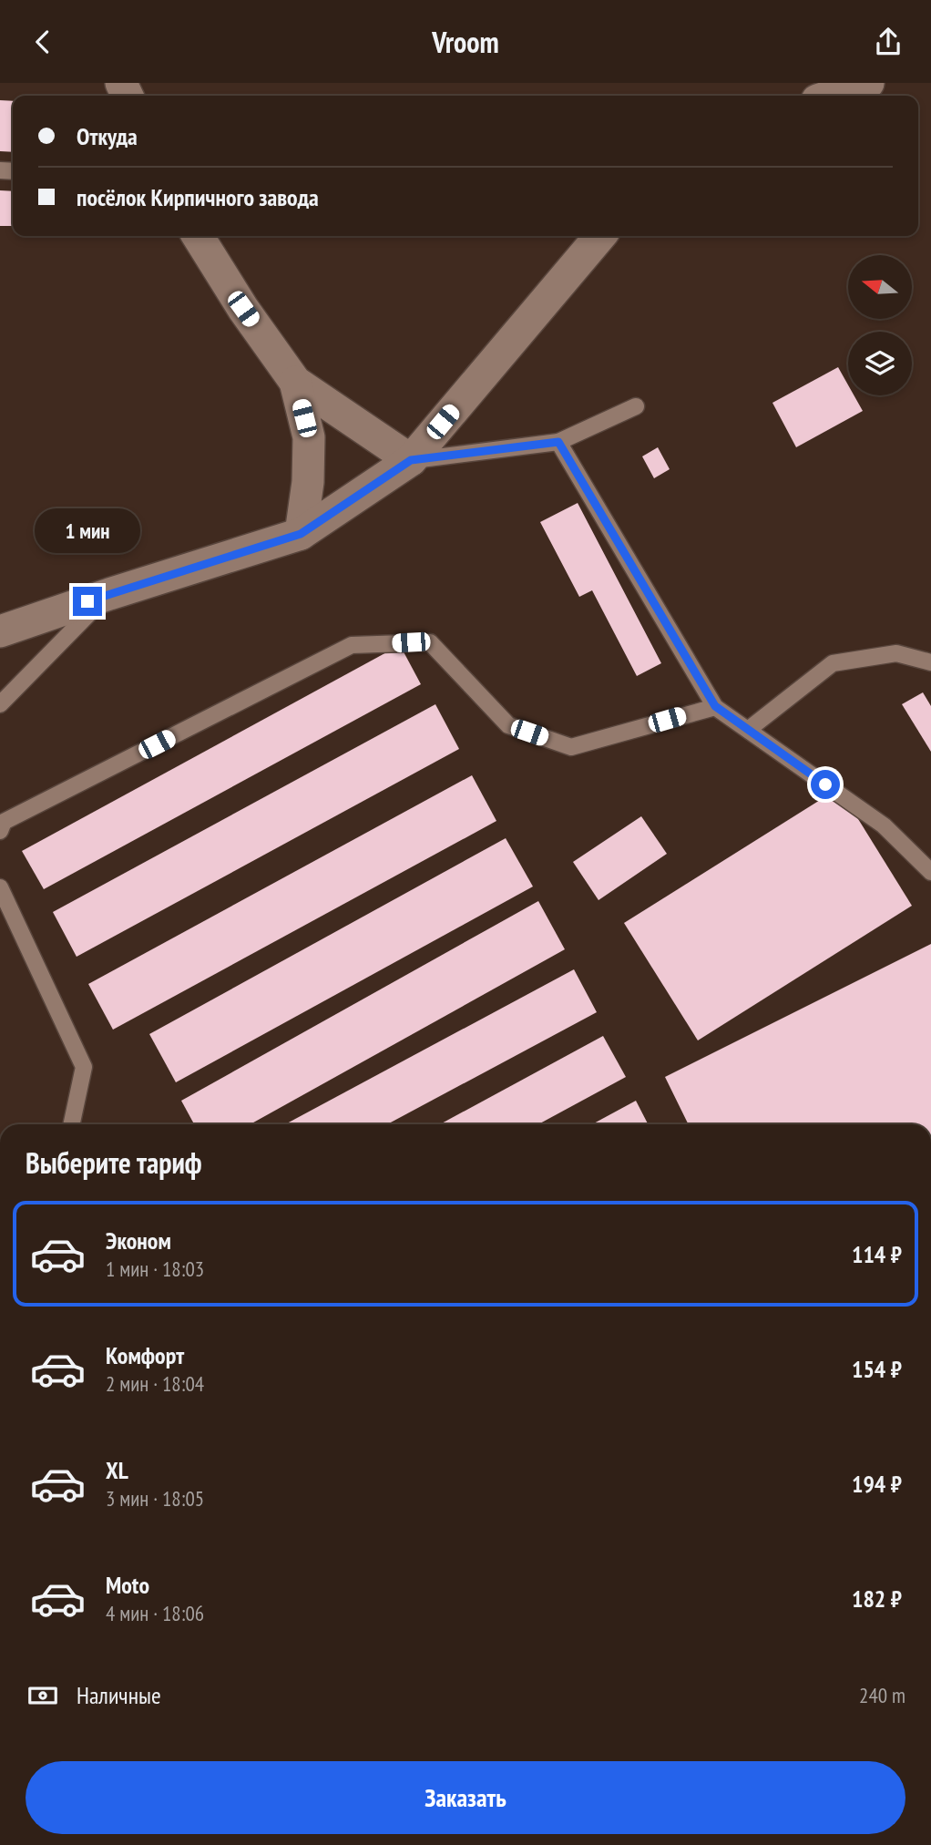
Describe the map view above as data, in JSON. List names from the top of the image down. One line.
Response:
{"north":"left","page":{"header":"Vroom","banner":["Откуда","посёлок Кирпичного завода"],"bubble":"1 мин","heading":"Выберите тариф","list":[{"name":"Эконом","note":"1 мин · 18:03","value":"114 ₽"},{"name":"Комфорт","note":"2 мин · 18:04","value":"154 ₽"},{"name":"XL","note":"3 мин · 18:05","value":"194 ₽"},{"name":"Moto","note":"4 мин · 18:06","value":"182 ₽"}],"pay":["Наличные","240 m"],"buttons":"Заказать"}}
